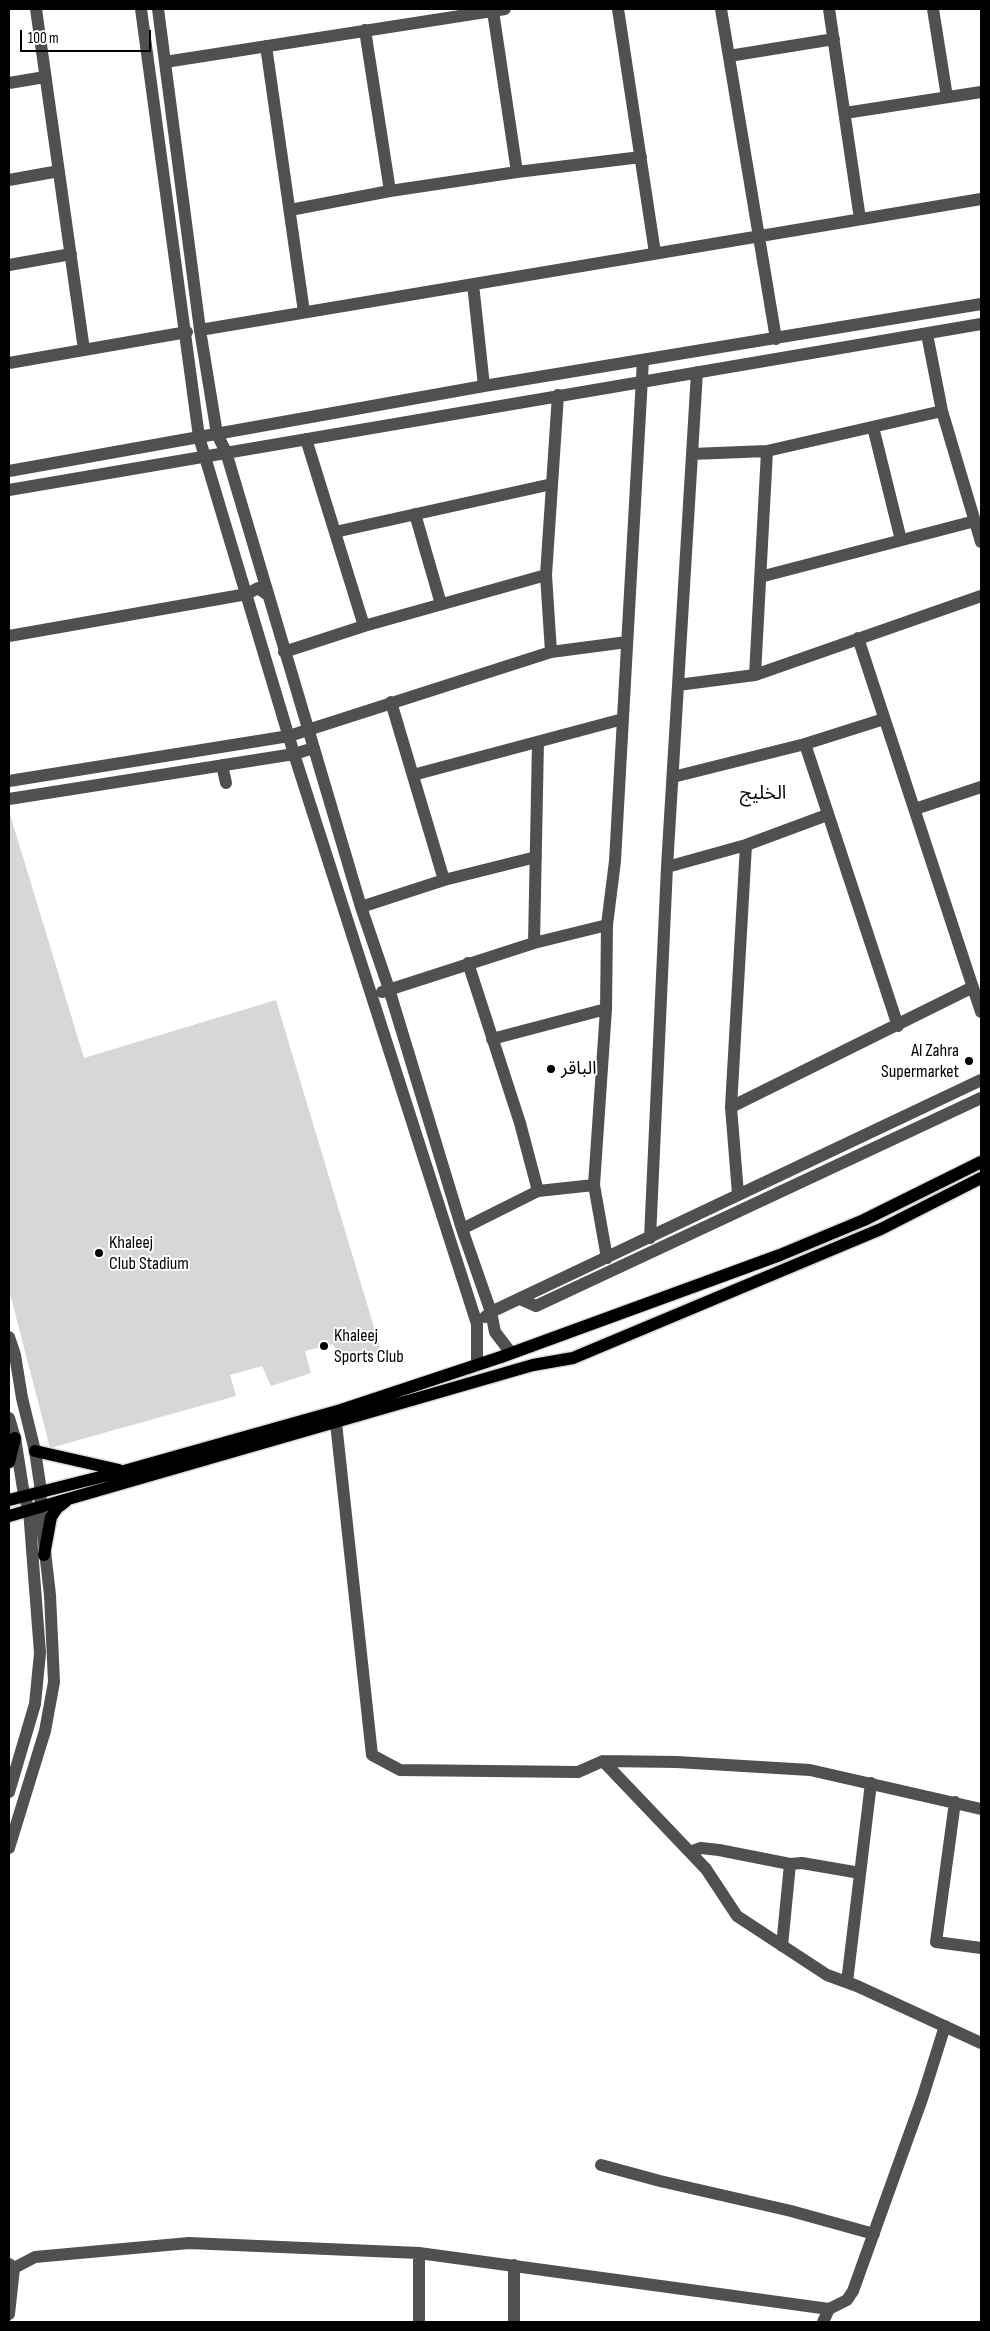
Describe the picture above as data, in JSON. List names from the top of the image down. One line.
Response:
{"districts":["الخليج"],"places":["Al Zahra Supermarket","الباقر","Khaleej Club Stadium","Khaleej Sports Club"],"scale_bar":"100 m"}
